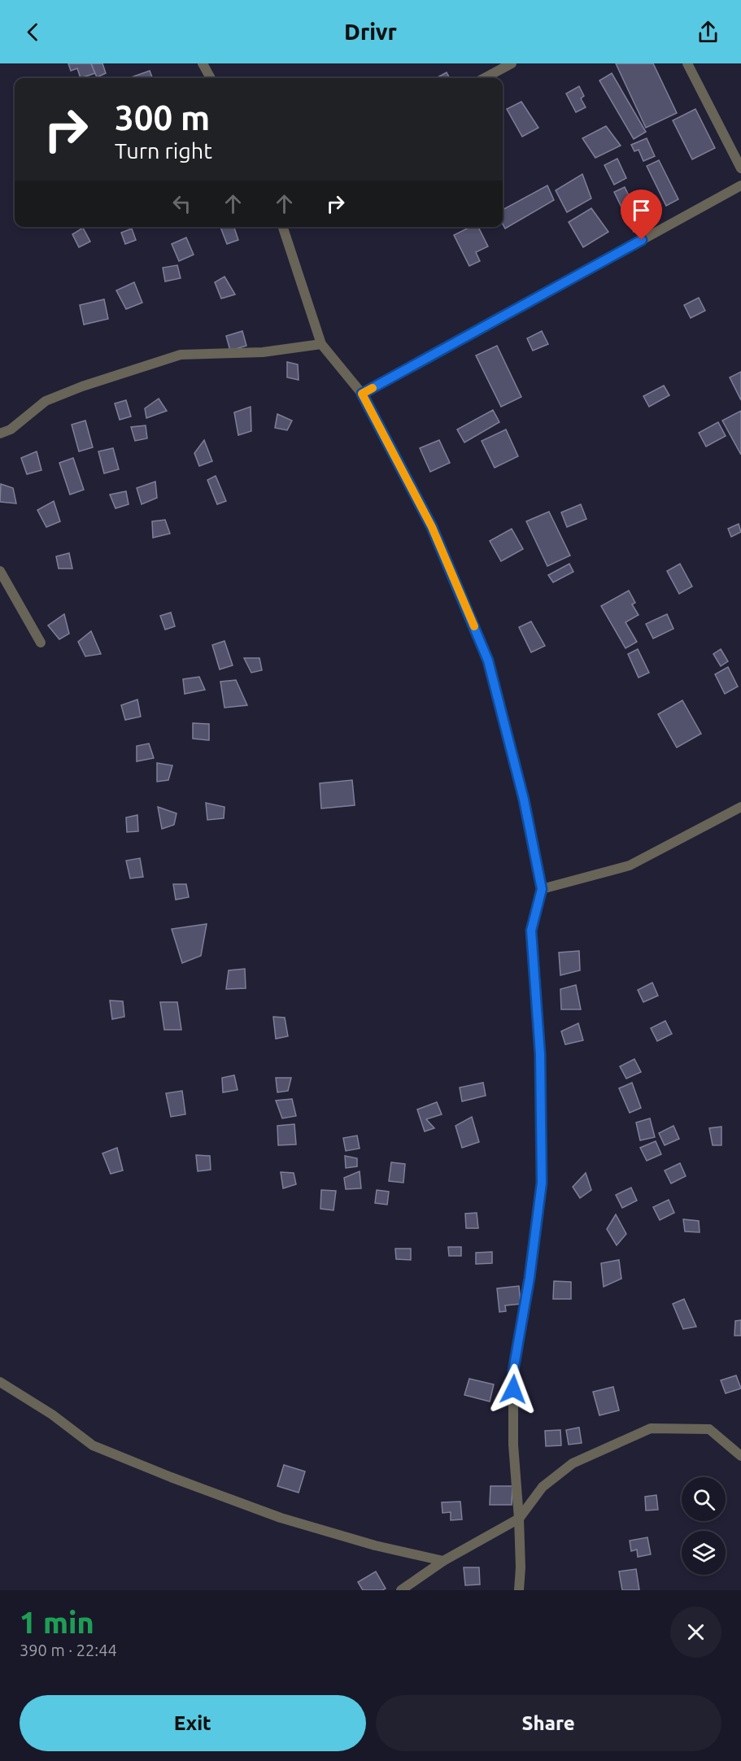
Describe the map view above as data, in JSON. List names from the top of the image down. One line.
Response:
{"page":{"header":"Drivr","turn":["300 m","Turn right"],"heading":["1 min","390 m · 22:44"],"buttons":["Exit","Share"]}}
